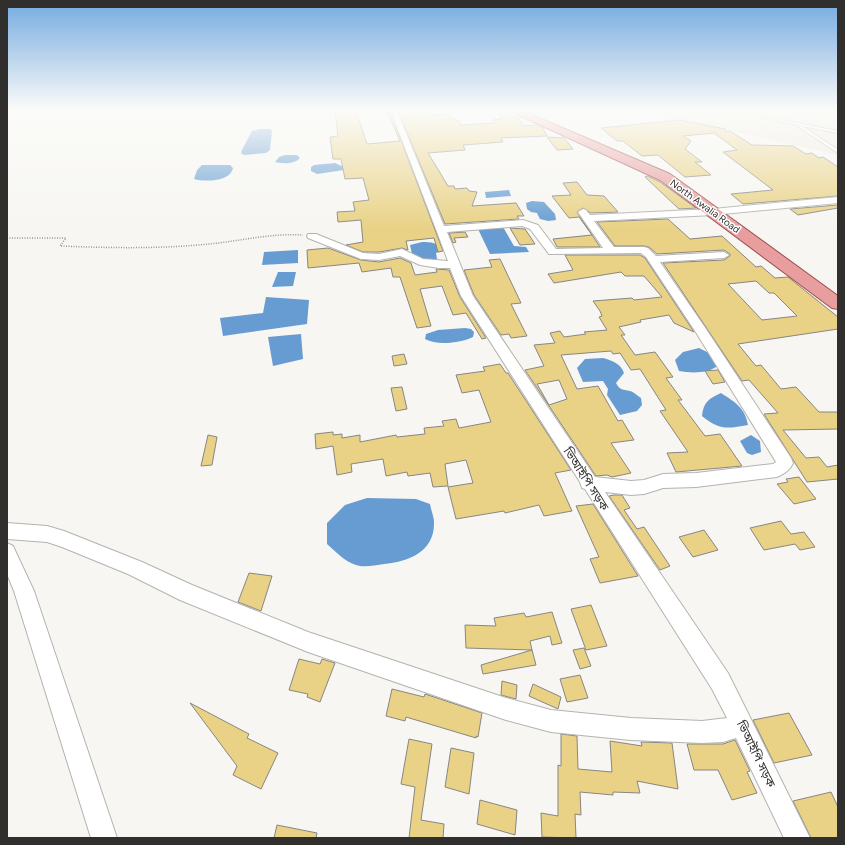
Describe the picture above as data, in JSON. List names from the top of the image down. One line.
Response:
{"streets":{"main road":["North Awalia Road"],"street":["ভিআইপি সড়ক"]}}
